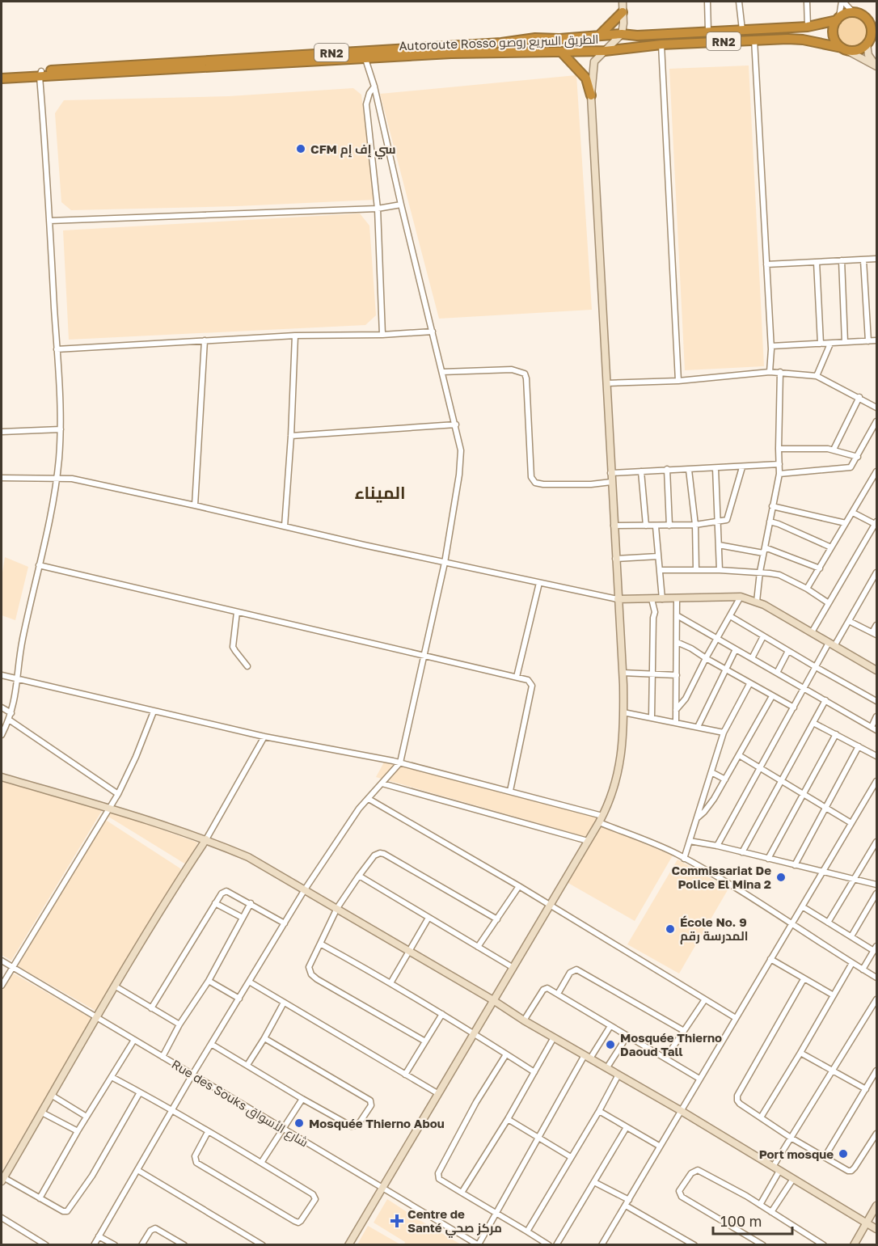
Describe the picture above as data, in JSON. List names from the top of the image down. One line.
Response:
{"streets":{"highway":["RN2","Autoroute Rosso الطريق السريع روصو"],"street":["Rue des Souks شارع الأسواق"]},"districts":["الميناء"],"places":{"other":["CFM سي إف إم","Commissariat De Police El Mina 2","École No. 9 المدرسة رقم","Mosquée Thierno Daoud Tall","Mosquée Thierno Abou","Port mosque"],"health":["Centre de Santé مركز صحي"]},"scale_bar":"100 m"}
